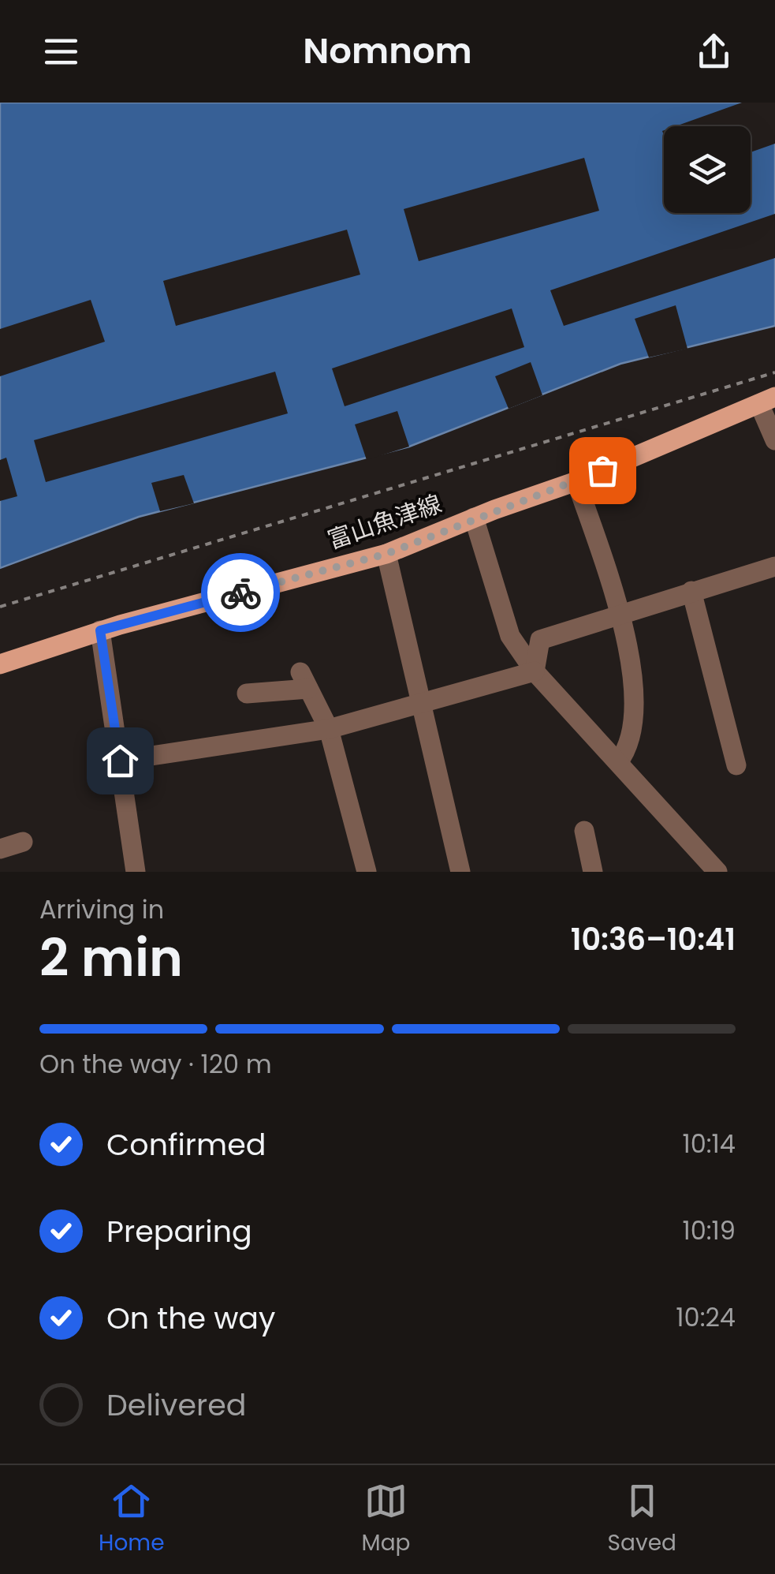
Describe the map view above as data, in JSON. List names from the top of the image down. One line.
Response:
{"streets":{"main road":["富山魚津線"]},"page":{"header":"Nomnom","heading":["2 min","Arriving in","10:36–10:41"],"bar":"On the way · 120 m","list":[["Confirmed","10:14"],["Preparing","10:19"],["On the way","10:24"],"Delivered"],"tabs":["Home","Map","Saved"]}}
